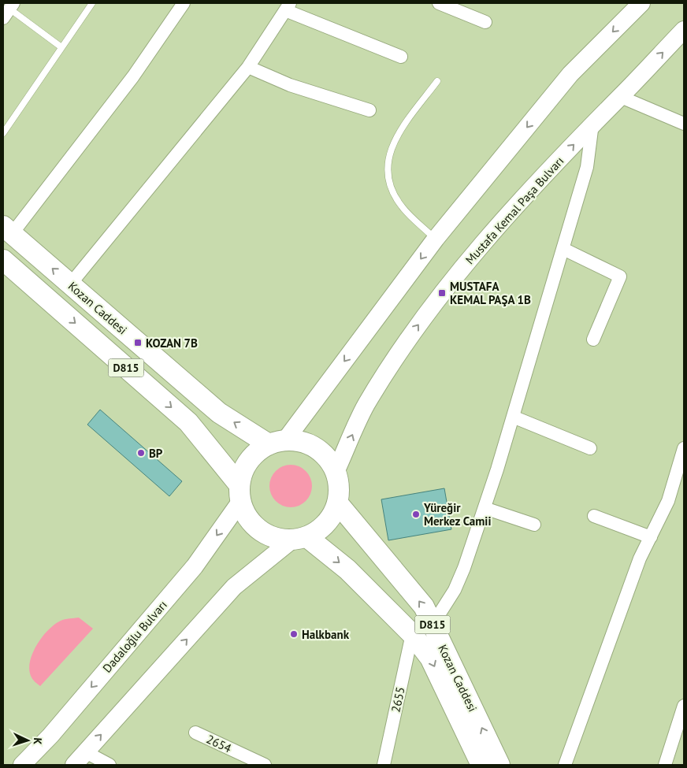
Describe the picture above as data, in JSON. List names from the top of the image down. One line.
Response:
{"streets":{"highway":["Kozan Caddesi","D815"],"main road":["Mustafa Kemal Paşa Bulvarı","Dadaloğlu Bulvarı"],"street":["2655","2654"]},"crossings":[["Mustafa Kemal Paşa Bulvarı","Kozan Caddesi"],["Mustafa Kemal Paşa Bulvarı","D815"],["Mustafa Kemal Paşa Bulvarı","Dadaloğlu Bulvarı"],["Kozan Caddesi","D815"],["Kozan Caddesi","Dadaloğlu Bulvarı"],["Kozan Caddesi","2655"],["D815","Dadaloğlu Bulvarı"]],"places":{"transit":["MUSTAFA KEMAL PAŞA 1B","KOZAN 7B"],"other":["BP","Yüreğir Merkez Camii","Halkbank"]},"north":"right"}
